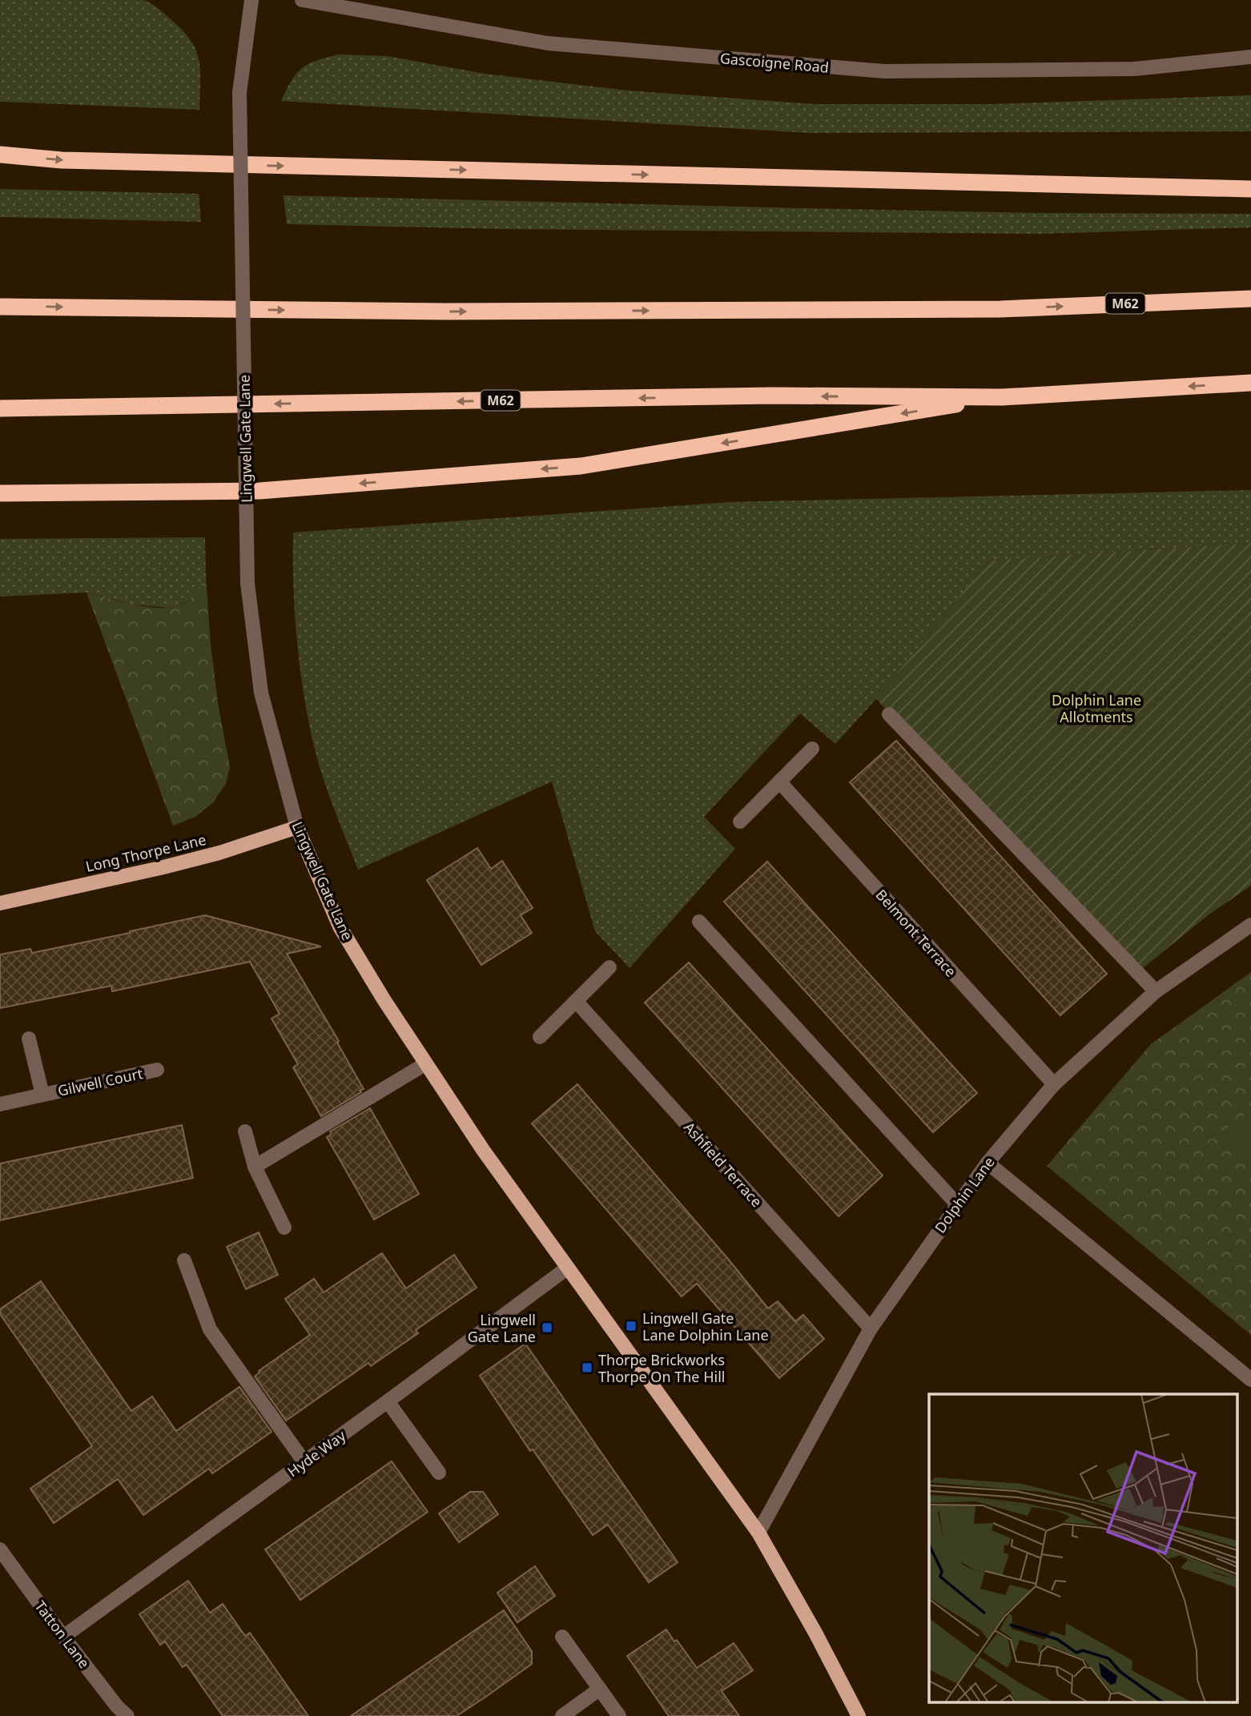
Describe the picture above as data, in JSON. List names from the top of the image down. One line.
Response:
{"streets":{"highway":["M62"],"main road":["Lingwell Gate Lane","Long Thorpe Lane"],"street":["Gascoigne Road","Belmont Terrace","Gilwell Court","Ashfield Terrace","Dolphin Lane","Hyde Way","Tatton Lane"]},"crossings":[["Lingwell Gate Lane","Long Thorpe Lane"],["Lingwell Gate Lane","Dolphin Lane"],["Lingwell Gate Lane","Hyde Way"],["Belmont Terrace","Dolphin Lane"],["Ashfield Terrace","Dolphin Lane"],["Hyde Way","Tatton Lane"]],"parks":["Dolphin Lane Allotments"],"places":{"transit":["Lingwell Gate Lane Dolphin Lane","Lingwell Gate Lane","Thorpe Brickworks Thorpe On The Hill"]}}
